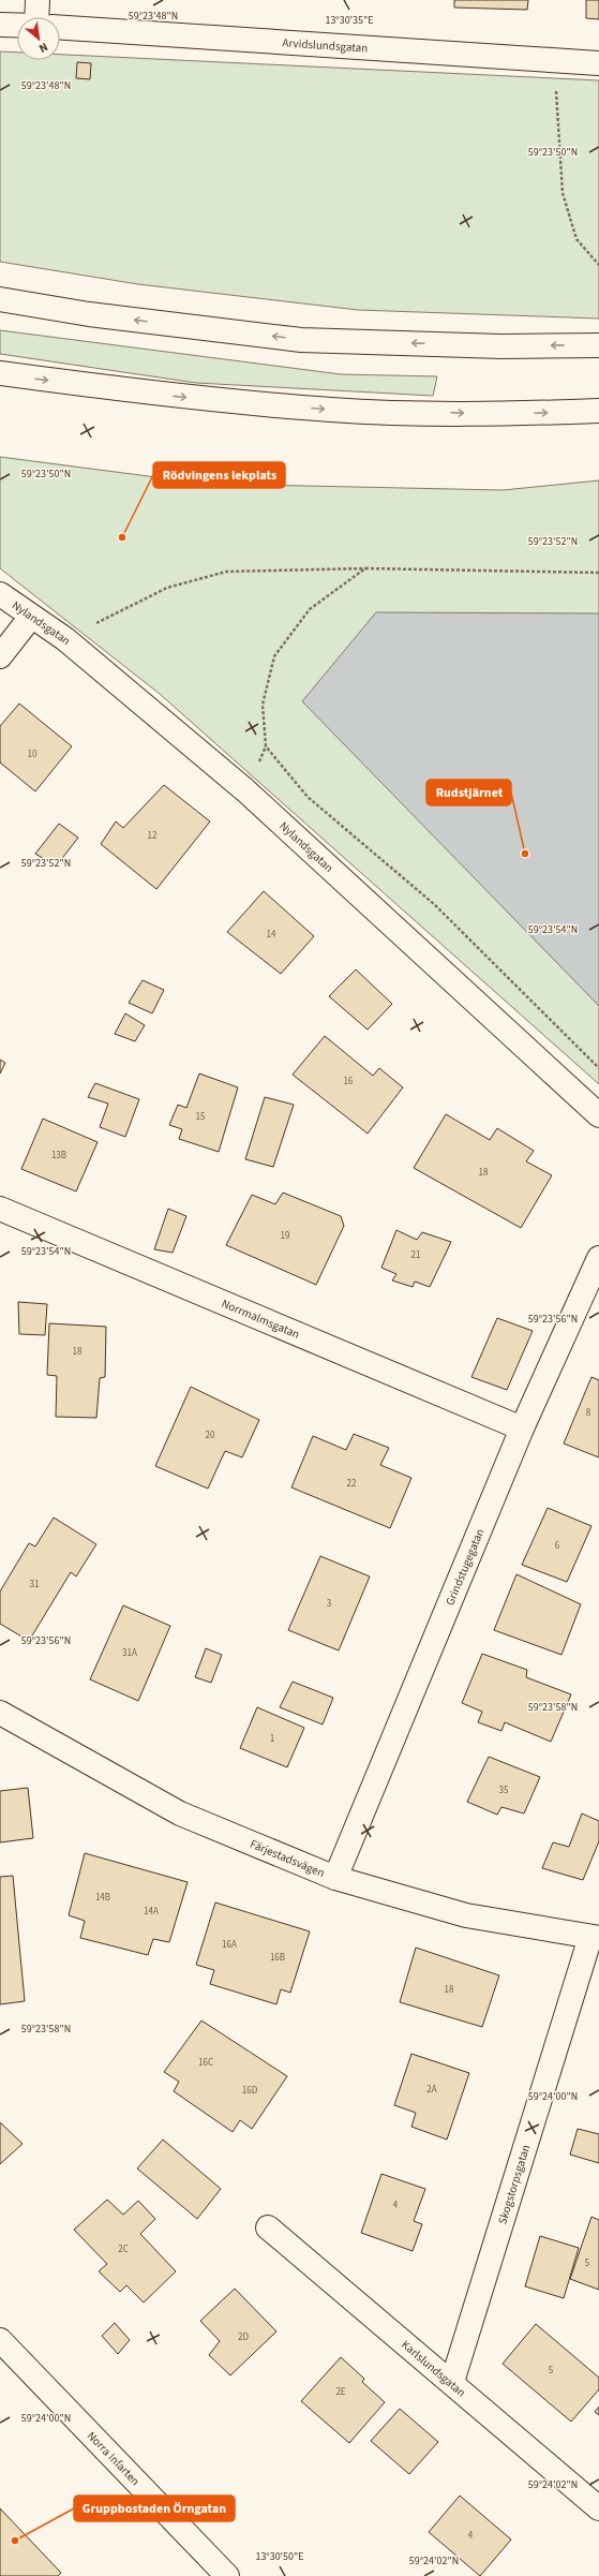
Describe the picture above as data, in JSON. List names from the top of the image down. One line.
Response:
{"streets":{"main road":["Arvidslundsgatan","Nylandsgatan","Norrmalmsgatan","Grindstugegatan","Färjestadsvägen","Skogstorpsgatan","Karlslundsgatan","Norra Infarten"]},"crossings":[["Norrmalmsgatan","Grindstugegatan"],["Grindstugegatan","Färjestadsvägen"],["Färjestadsvägen","Skogstorpsgatan"],["Skogstorpsgatan","Karlslundsgatan"]],"places":["Rödvingens lekplats","Rudstjärnet","Gruppbostaden Örngatan"],"house_numbers":["10","12","14","16","15","13B","18","19","21","18","8","20","22","6","31","3","31A","1","35","14B","14A","16A","16B","18","16C","2A","16D","4","2C","5","2D","5","2E","4"],"north":"bottom right","coordinates":["59°23'48\"N","13°30'35\"E","59°23'50\"N","59°23'52\"N","59°23'54\"N","59°23'56\"N","59°23'58\"N","59°24'00\"N","59°24'02\"N","13°30'50\"E"]}
